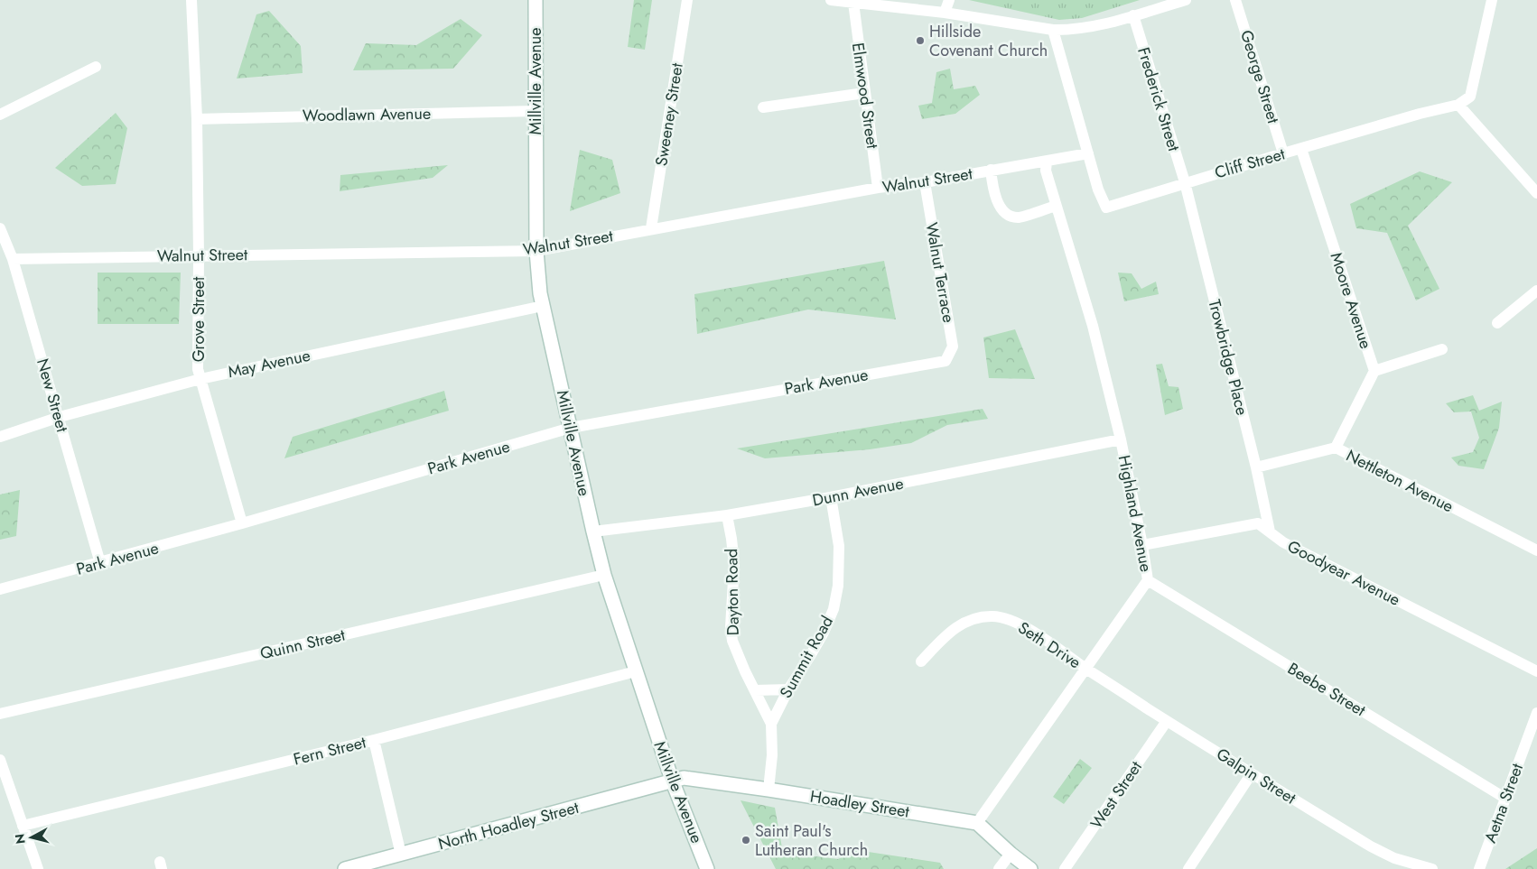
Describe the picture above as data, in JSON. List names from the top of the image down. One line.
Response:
{"streets":{"street":["George Street","Millville Avenue","Elmwood Street","Frederick Street","Woodlawn Avenue","Sweeney Street","Cliff Street","Walnut Street","Walnut Terrace","Moore Avenue","Grove Street","Trowbridge Place","May Avenue","Park Avenue","New Street","Nettleton Avenue","Dunn Avenue","Highland Avenue","Goodyear Avenue","Dayton Road","Quinn Street","Seth Drive","Summit Road","Beebe Street","Fern Street","Galpin Street","West Street","Aetna Street","Hoadley Street","North Hoadley Street"]},"crossings":[["George Street","Cliff Street"],["Millville Avenue","Woodlawn Avenue"],["Millville Avenue","Walnut Street"],["Millville Avenue","May Avenue"],["Millville Avenue","Park Avenue"],["Millville Avenue","Dunn Avenue"],["Millville Avenue","Quinn Street"],["Millville Avenue","Fern Street"],["Millville Avenue","Hoadley Street"],["Millville Avenue","North Hoadley Street"],["Elmwood Street","Walnut Street"],["Frederick Street","Cliff Street"],["Frederick Street","Trowbridge Place"],["Woodlawn Avenue","Grove Street"],["Sweeney Street","Walnut Street"],["Cliff Street","Walnut Street"],["Cliff Street","Moore Avenue"],["Cliff Street","Trowbridge Place"],["Walnut Street","Walnut Terrace"],["Walnut Street","Grove Street"],["Walnut Street","New Street"],["Walnut Street","Highland Avenue"],["Walnut Terrace","Park Avenue"],["Grove Street","May Avenue"],["Grove Street","Park Avenue"],["Trowbridge Place","Nettleton Avenue"],["Trowbridge Place","Goodyear Avenue"],["May Avenue","New Street"],["Park Avenue","New Street"],["Dunn Avenue","Highland Avenue"],["Dunn Avenue","Dayton Road"],["Dunn Avenue","Summit Road"],["Highland Avenue","Goodyear Avenue"],["Highland Avenue","Seth Drive"],["Highland Avenue","Beebe Street"],["Highland Avenue","Galpin Street"],["Highland Avenue","Hoadley Street"],["Dayton Road","Summit Road"],["Seth Drive","Galpin Street"],["Summit Road","Hoadley Street"],["Beebe Street","Aetna Street"],["Galpin Street","West Street"],["Hoadley Street","North Hoadley Street"]],"places":["Hillside Covenant Church","Saint Paul's Lutheran Church"],"north":"left"}
